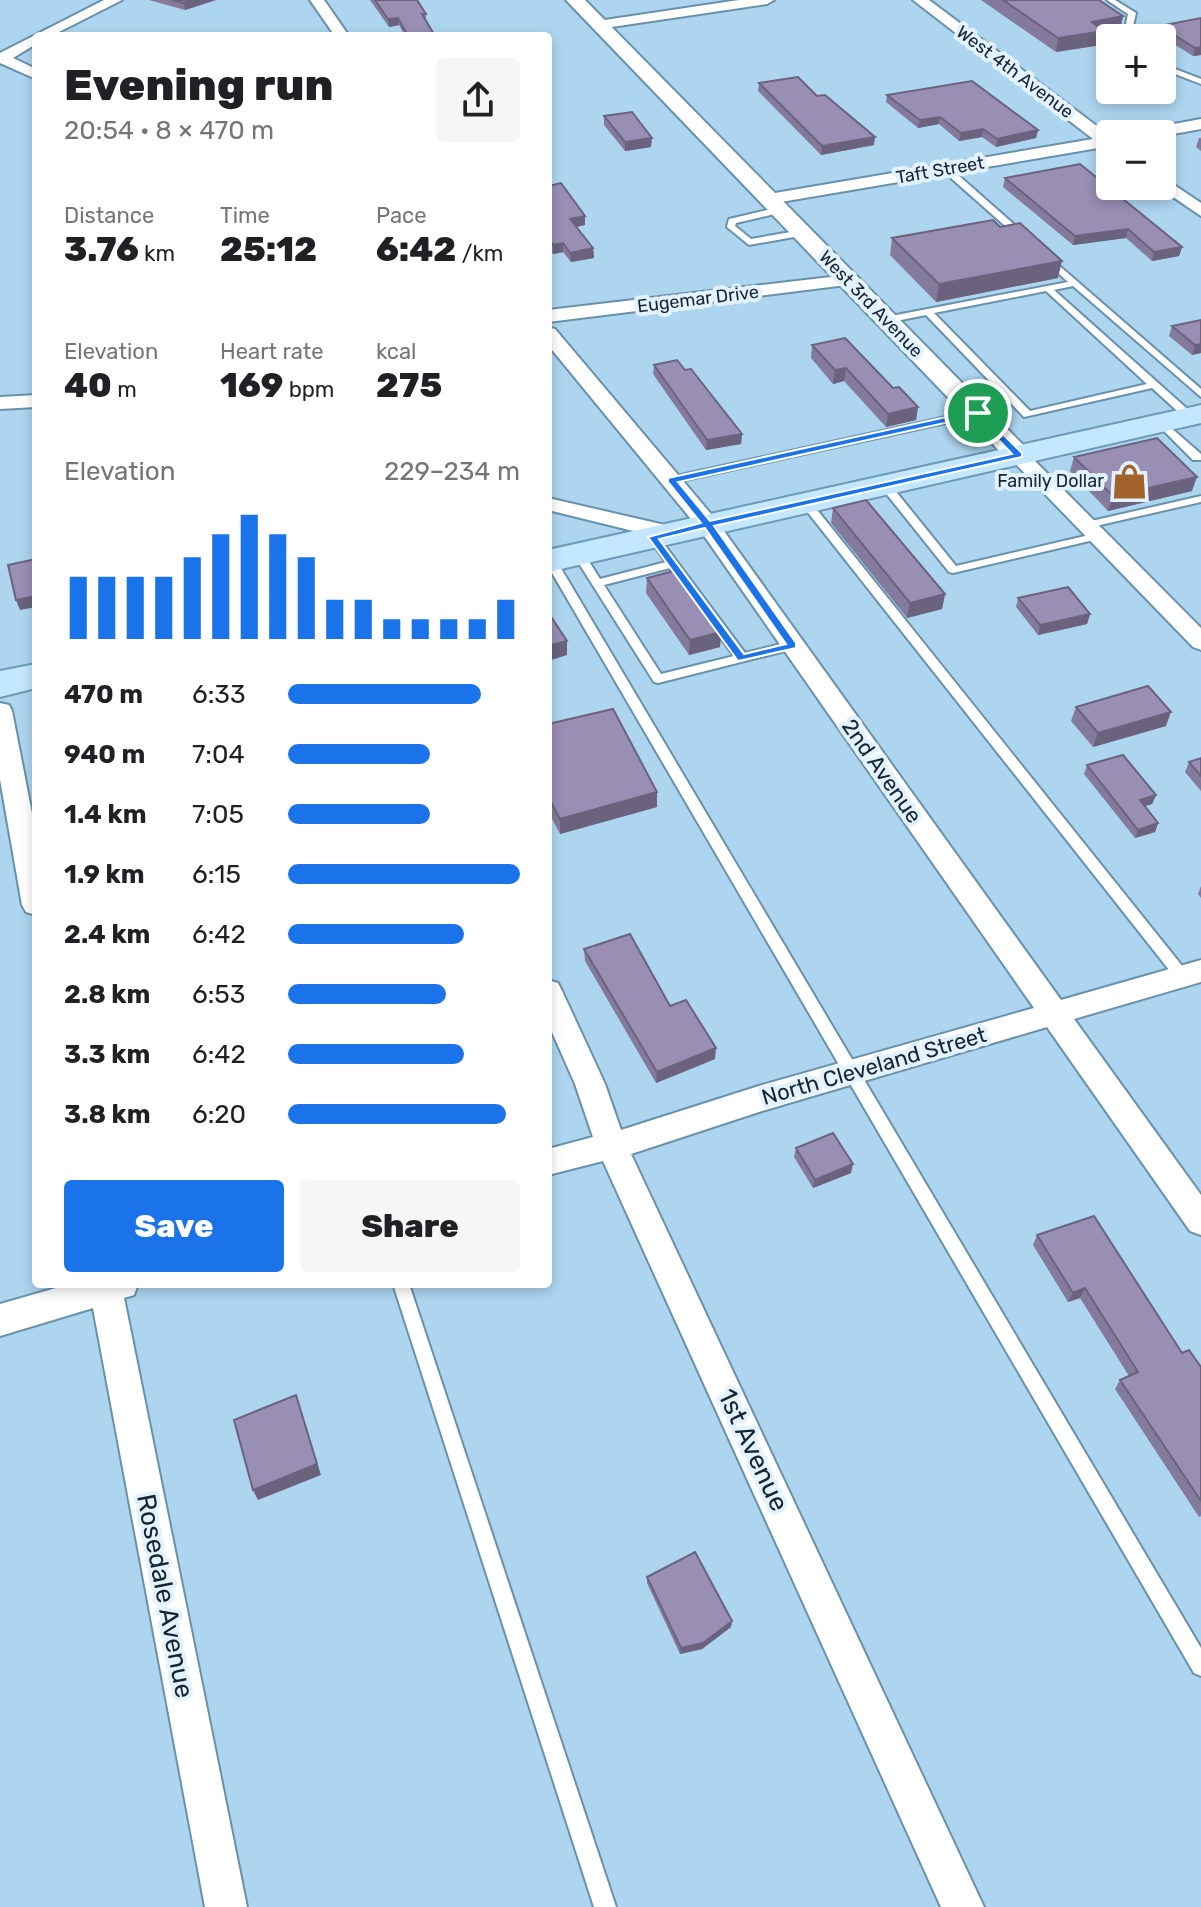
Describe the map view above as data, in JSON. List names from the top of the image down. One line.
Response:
{"streets":{"street":["West 4th Avenue","Taft Street","Eugemar Drive","West 3rd Avenue","2nd Avenue","North Cleveland Street","1st Avenue","Rosedale Avenue"]},"crossings":[["Taft Street","West 3rd Avenue"],["Eugemar Drive","West 3rd Avenue"],["2nd Avenue","North Cleveland Street"],["North Cleveland Street","1st Avenue"]],"places":{"shop":["Family Dollar"]},"page":{"map_buttons":["+","−"],"heading":["Evening run","20:54 · 8 × 470 m"],"stats":[["Distance","3.76 km"],["Time","25:12"],["Pace","6:42 /km"],["Elevation","40 m"],["Heart rate","169 bpm"],["kcal","275"]],"chart":["Elevation","229–234 m"],"list":[{"name":"470 m","note":"6:33"},{"name":"940 m","note":"7:04"},{"name":"1.4 km","note":"7:05"},{"name":"1.9 km","note":"6:15"},{"name":"2.4 km","note":"6:42"},{"name":"2.8 km","note":"6:53"},{"name":"3.3 km","note":"6:42"},{"name":"3.8 km","note":"6:20"}],"buttons":["Save","Share"]}}
